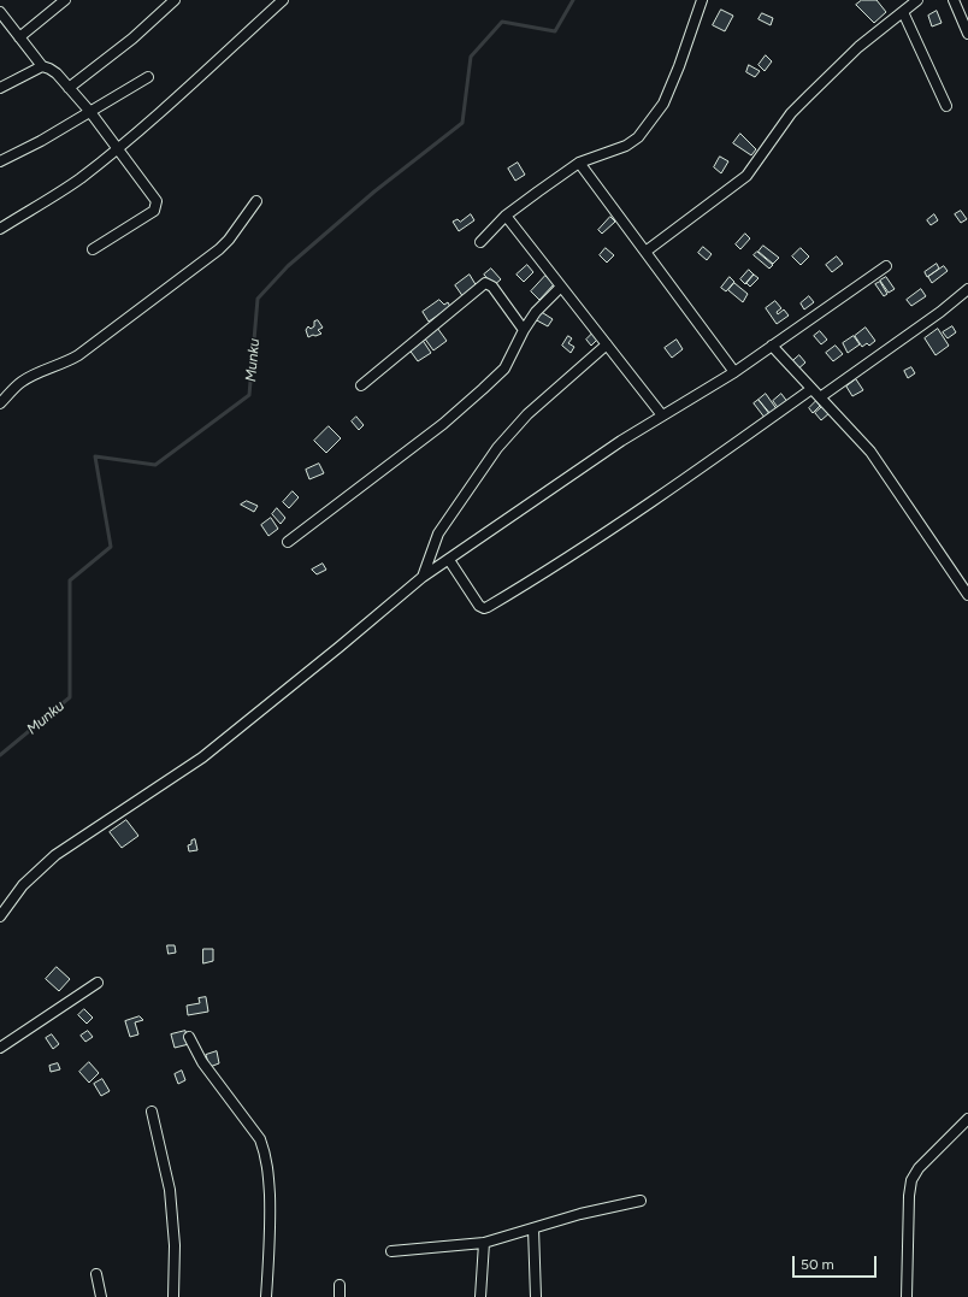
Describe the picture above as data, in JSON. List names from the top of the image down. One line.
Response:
{"water":["Munku"],"scale_bar":"50 m"}
